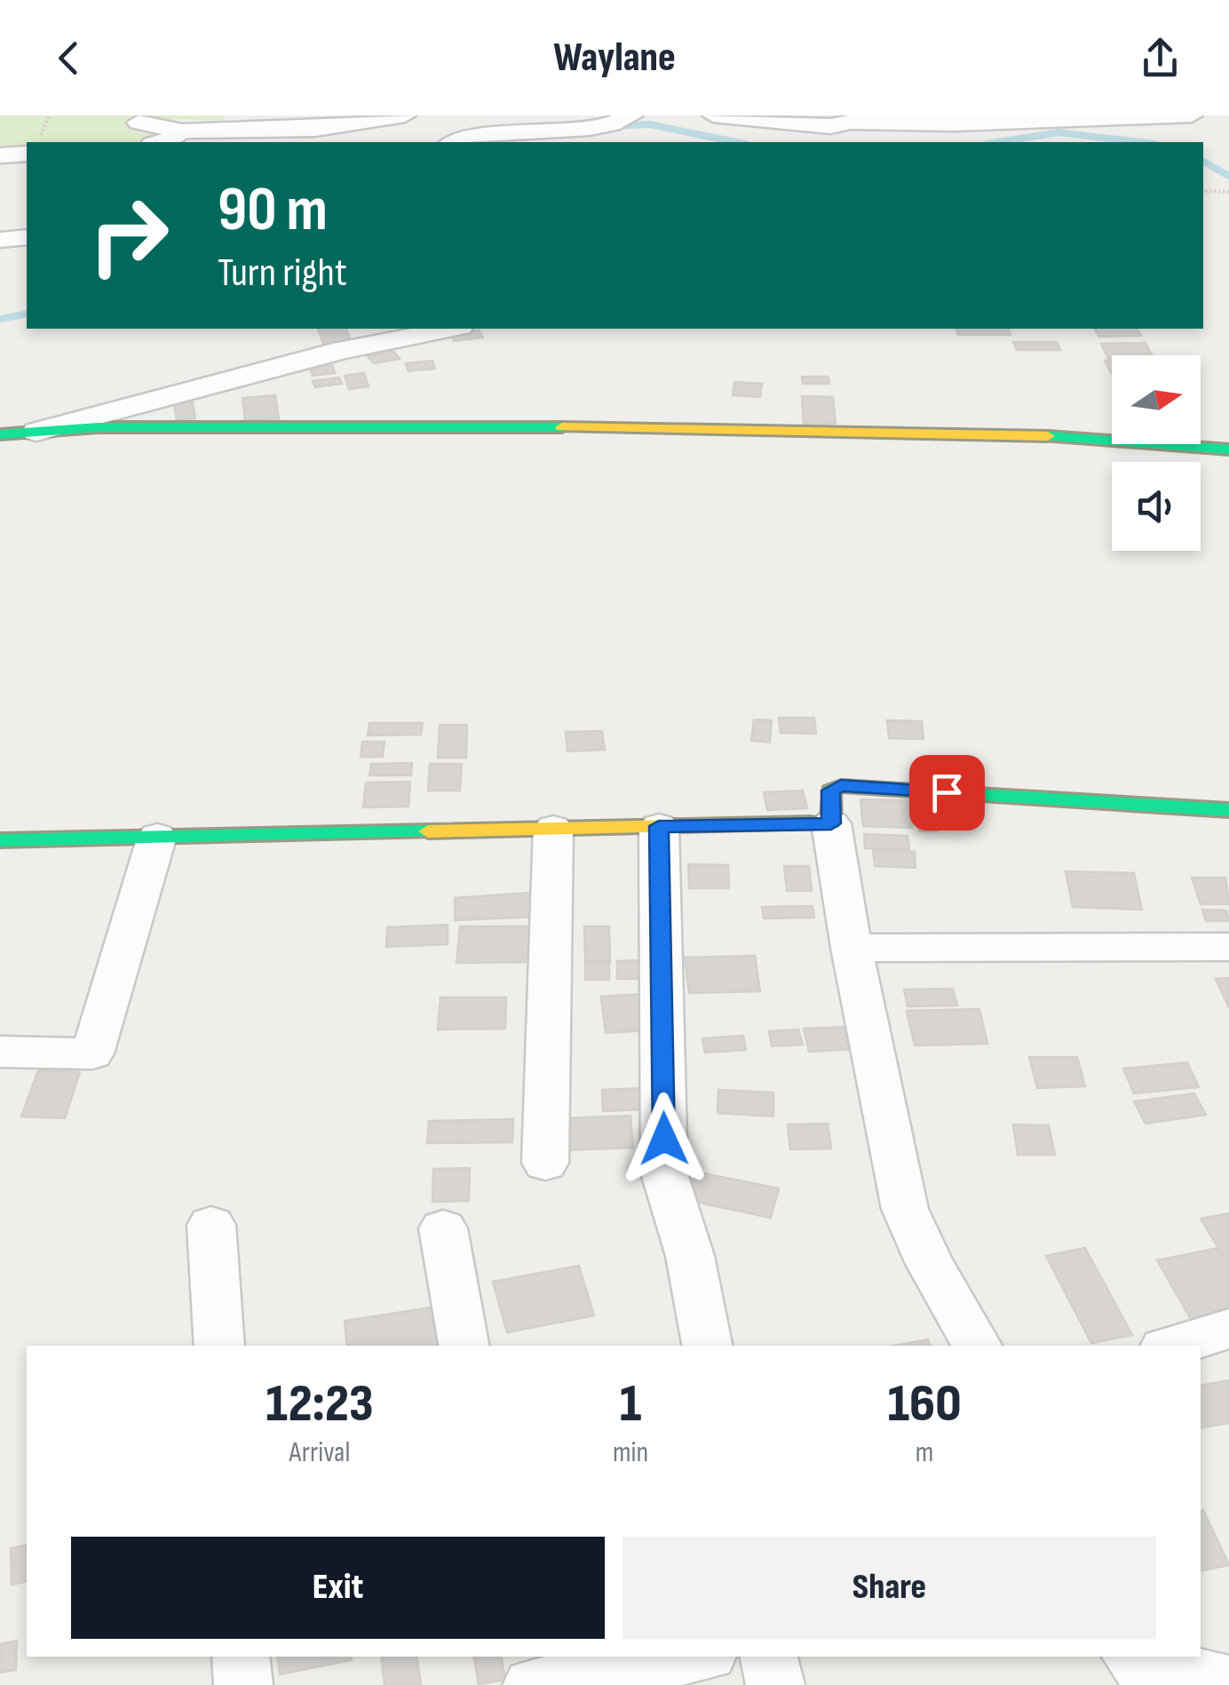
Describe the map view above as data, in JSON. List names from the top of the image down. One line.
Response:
{"north":"right","page":{"header":"Waylane","turn":["90 m","Turn right"],"eta":["12:23","Arrival","1","min","160","m"],"buttons":["Exit","Share"]}}
